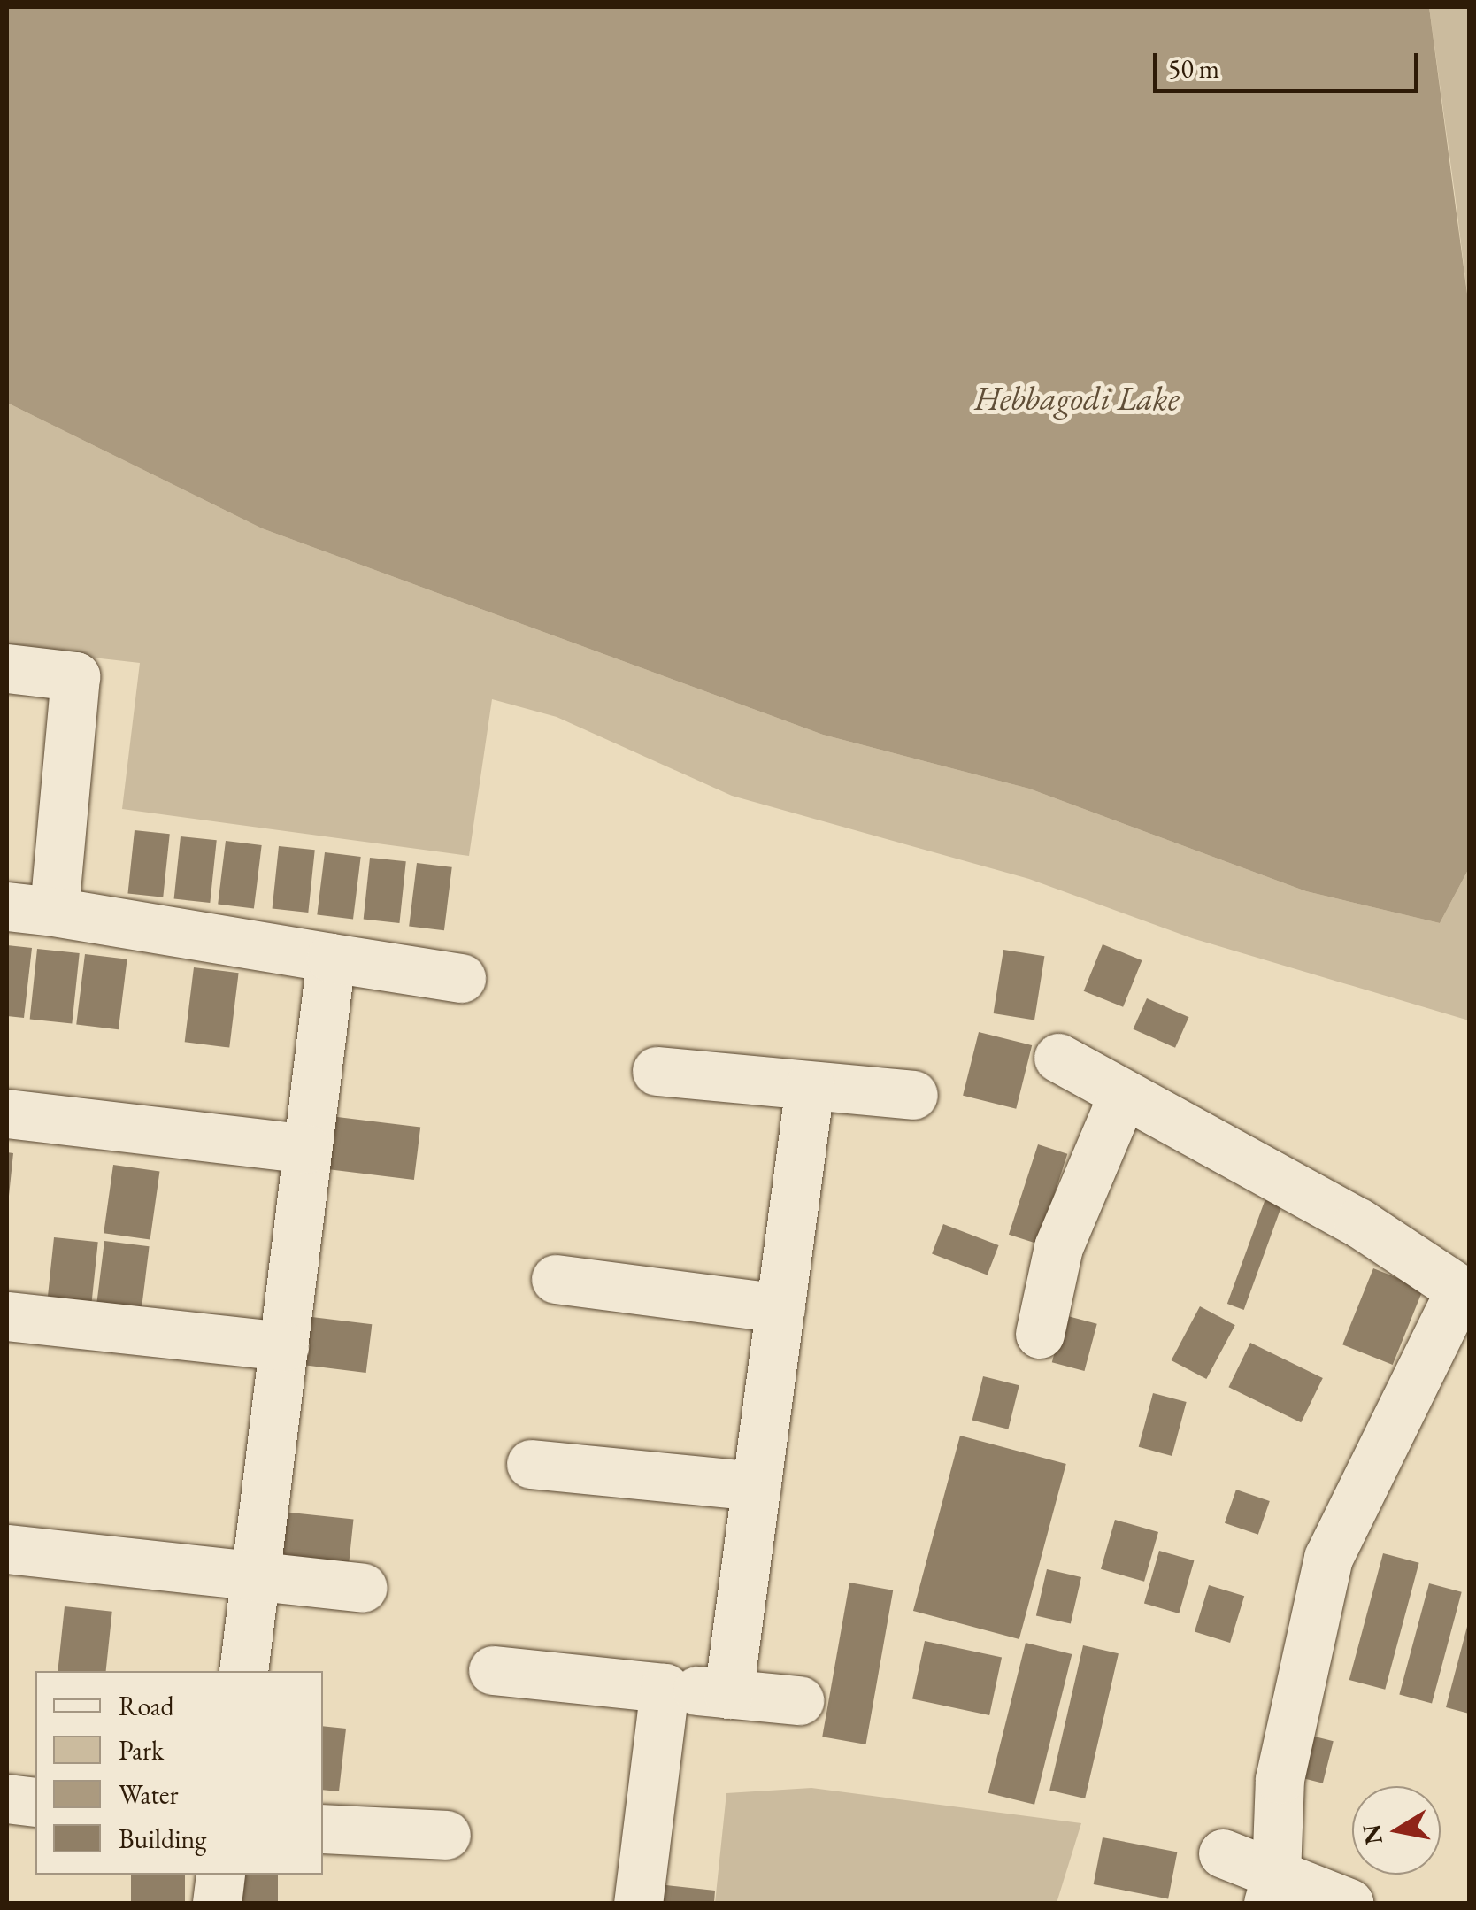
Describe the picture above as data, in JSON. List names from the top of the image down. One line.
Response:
{"water":["Hebbagodi Lake"],"legend":["Road","Park","Water","Building"],"scale_bar":"50 m","north":"left"}
